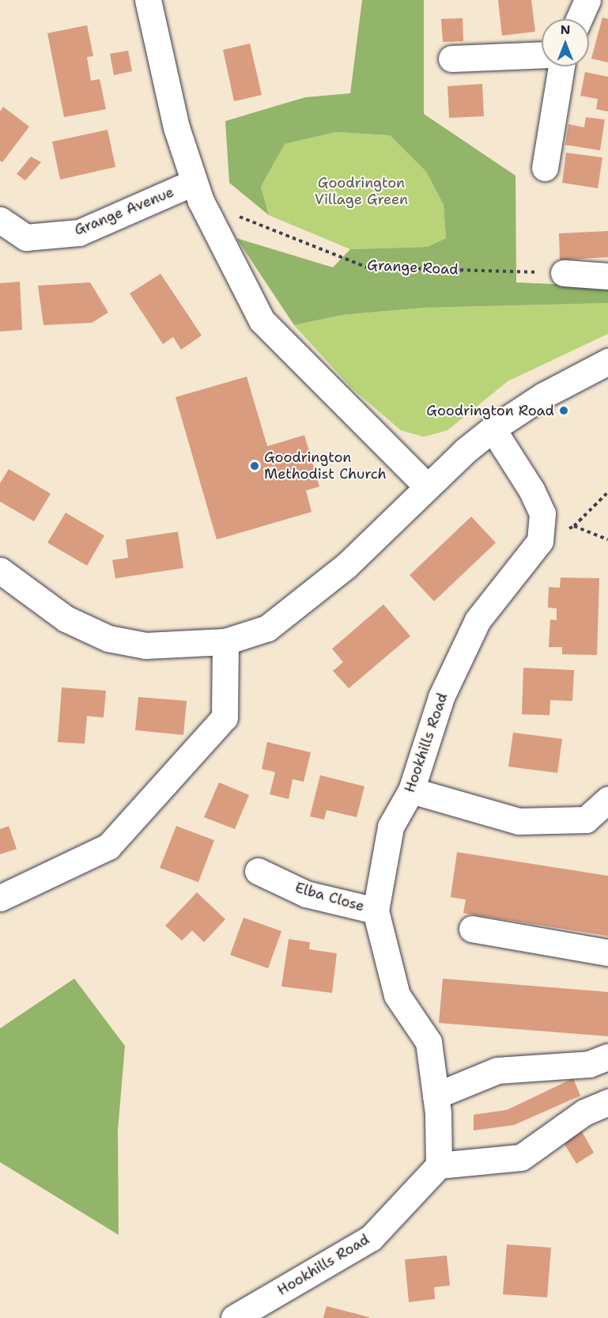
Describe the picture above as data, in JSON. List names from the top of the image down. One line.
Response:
{"streets":{"street":["Grange Avenue","Hookhills Road","Elba Close"],"path":["Grange Road"]},"crossings":[["Grange Avenue","Grange Road"],["Hookhills Road","Elba Close"]],"parks":["Goodrington Village Green"],"places":["Goodrington Road","Goodrington Methodist Church"],"north":"top"}
